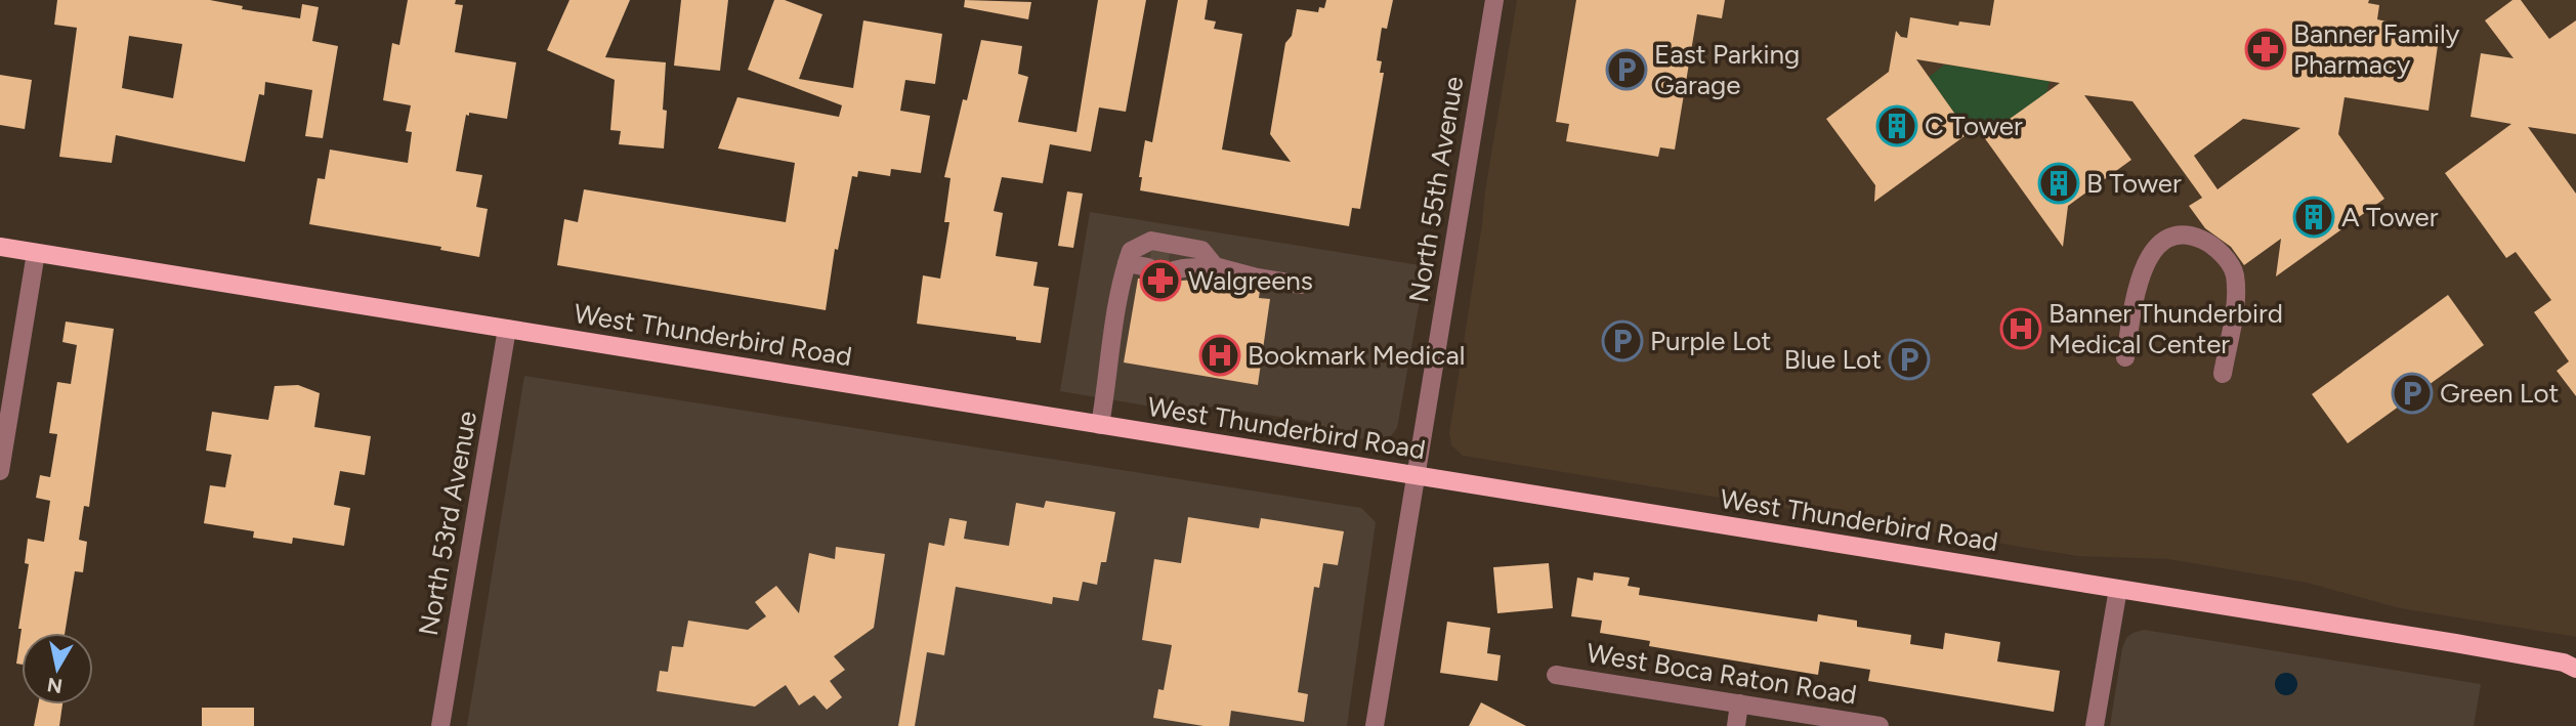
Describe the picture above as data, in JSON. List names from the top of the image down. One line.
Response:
{"streets":{"main road":["West Thunderbird Road"],"street":["North 55th Avenue","North 53rd Avenue","West Boca Raton Road"]},"crossings":[["North 55th Avenue","West Thunderbird Road"],["West Thunderbird Road","North 53rd Avenue"]],"places":{"pharmacy":["Banner Family Pharmacy","Walgreens"],"parking":["East Parking Garage","Purple Lot","Blue Lot","Green Lot"],"building":["C Tower","B Tower","A Tower"],"hospital":["Banner Thunderbird Medical Center","Bookmark Medical"]},"north":"bottom"}
